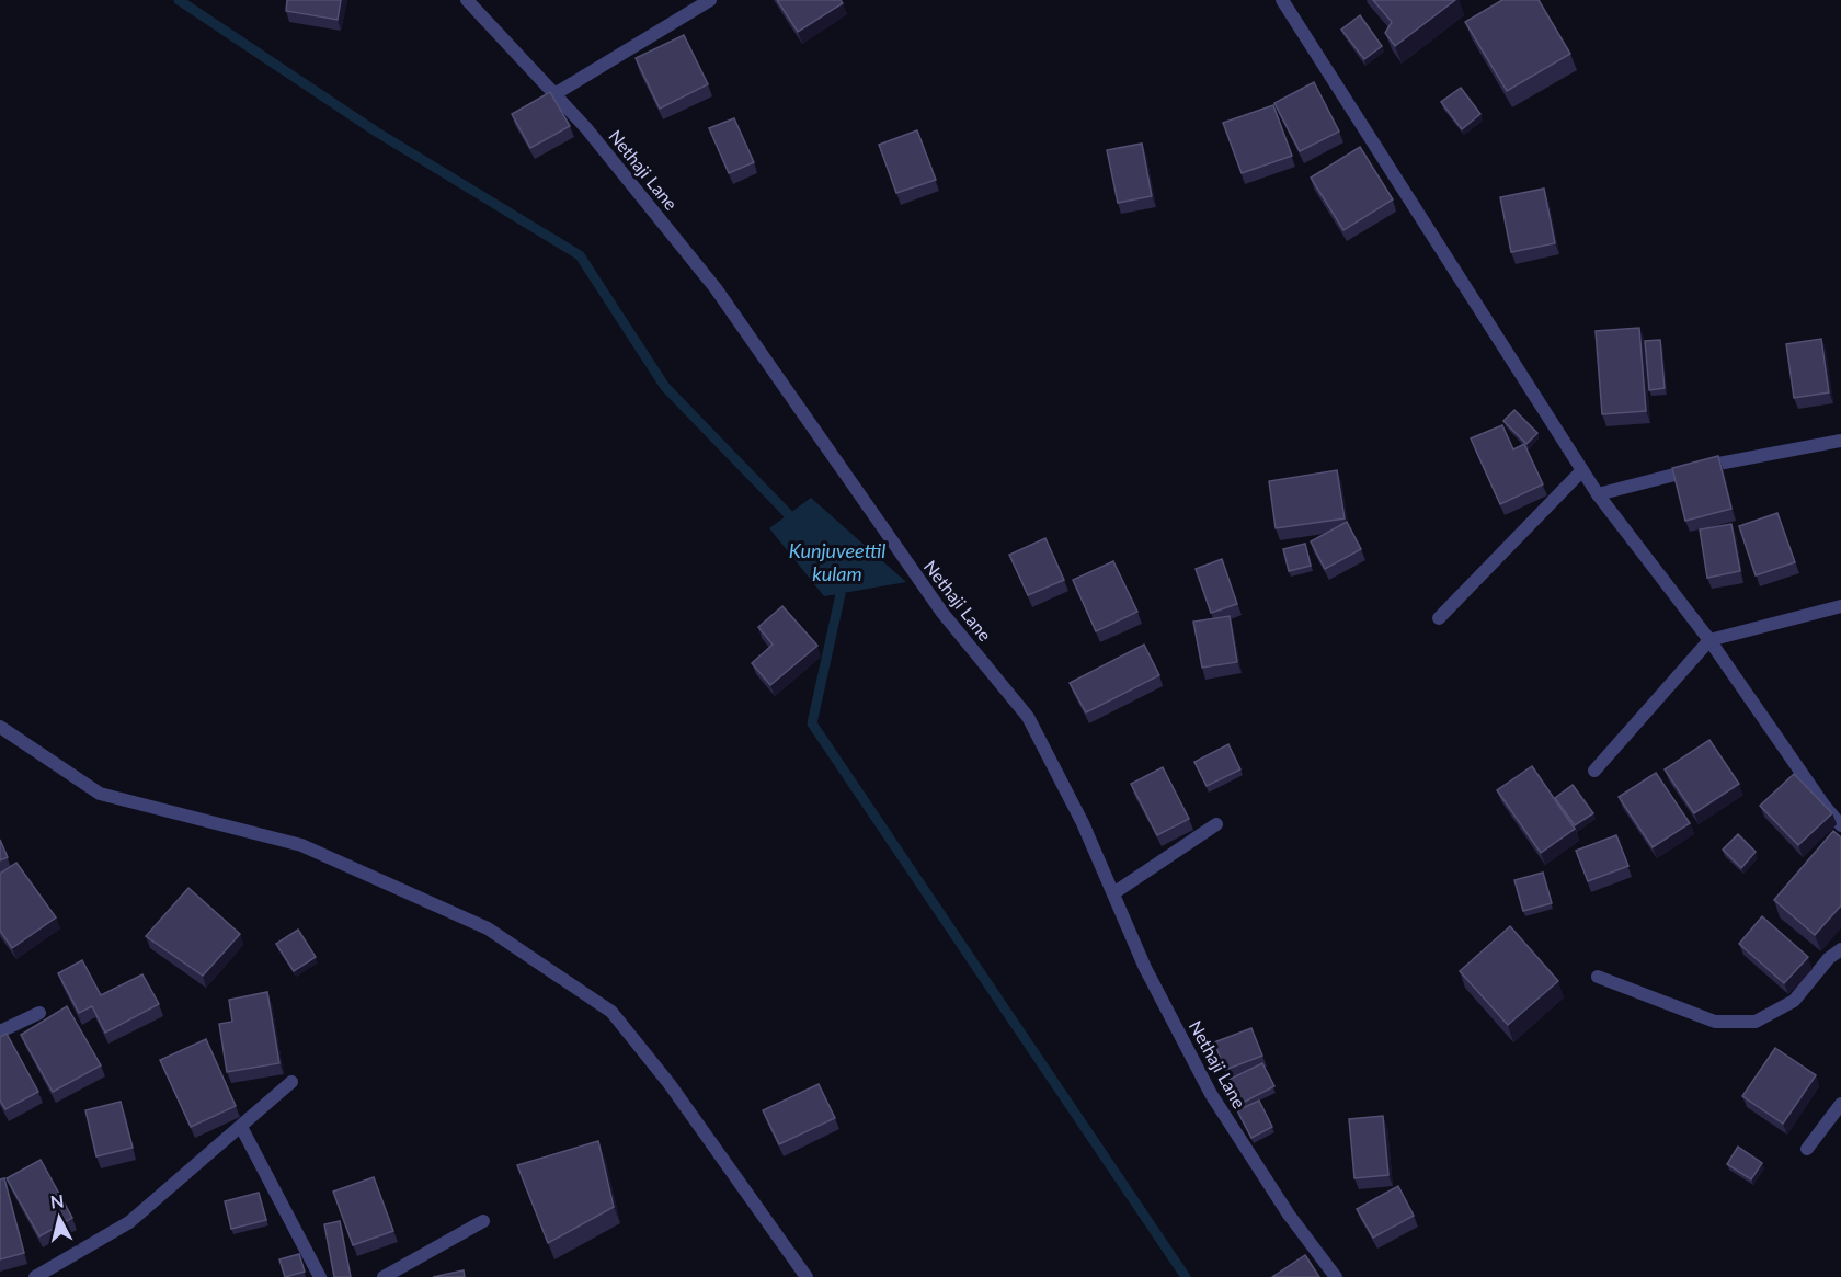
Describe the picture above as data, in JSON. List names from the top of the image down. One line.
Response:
{"streets":{"street":["Nethaji Lane"]},"water":["Kunjuveettil kulam"],"north":"top"}
